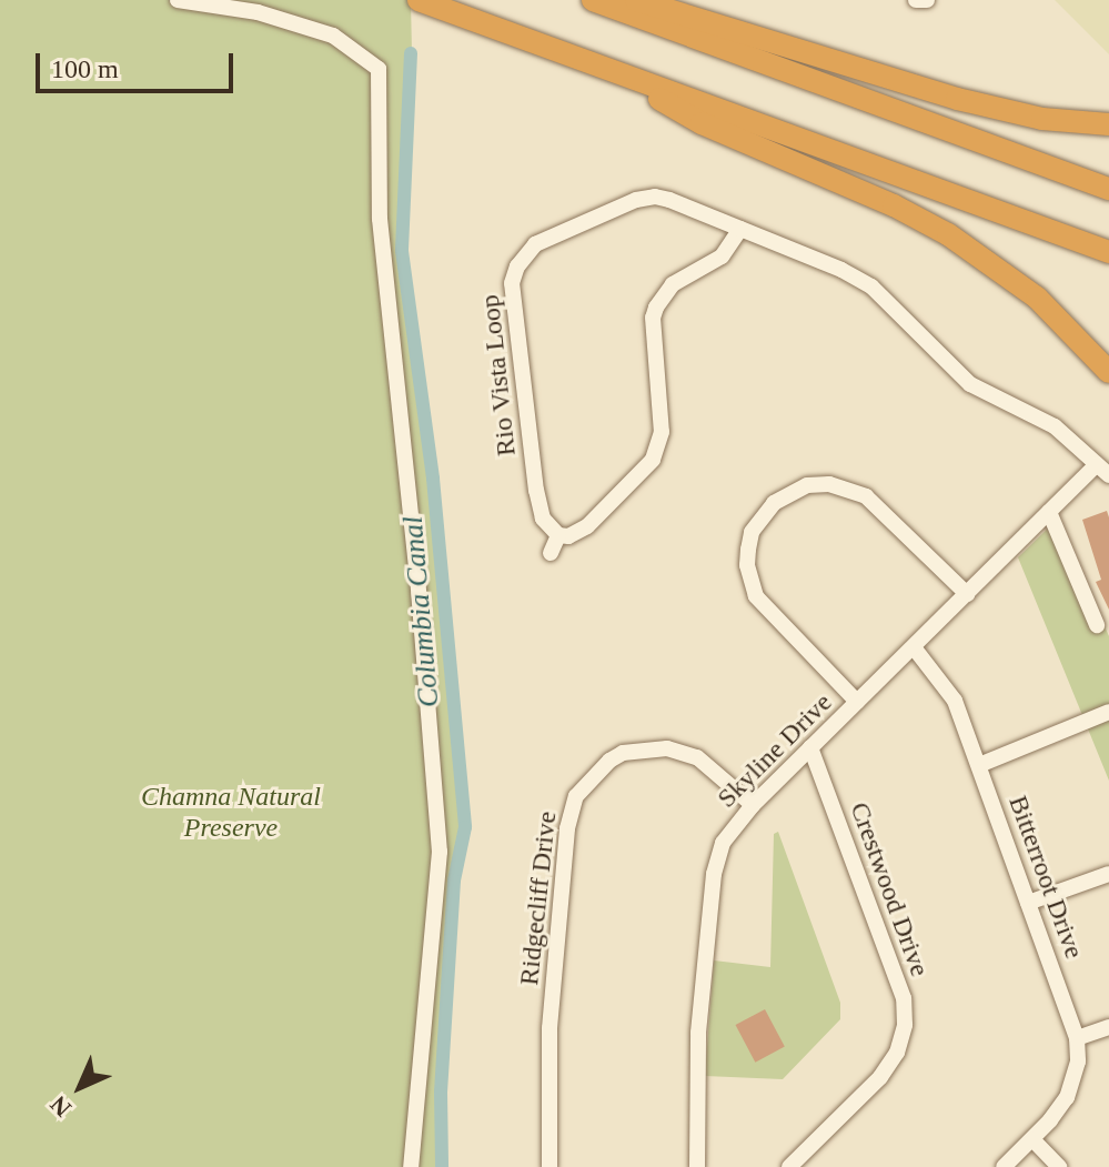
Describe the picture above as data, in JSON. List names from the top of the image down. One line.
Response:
{"streets":{"street":["Rio Vista Loop","Skyline Drive","Bitterroot Drive","Crestwood Drive","Ridgecliff Drive"]},"crossings":[["Rio Vista Loop","Skyline Drive"],["Skyline Drive","Bitterroot Drive"],["Skyline Drive","Crestwood Drive"],["Skyline Drive","Ridgecliff Drive"]],"water":["Columbia Canal"],"parks":["Chamna Natural Preserve"],"scale_bar":"100 m","north":"bottom left"}
